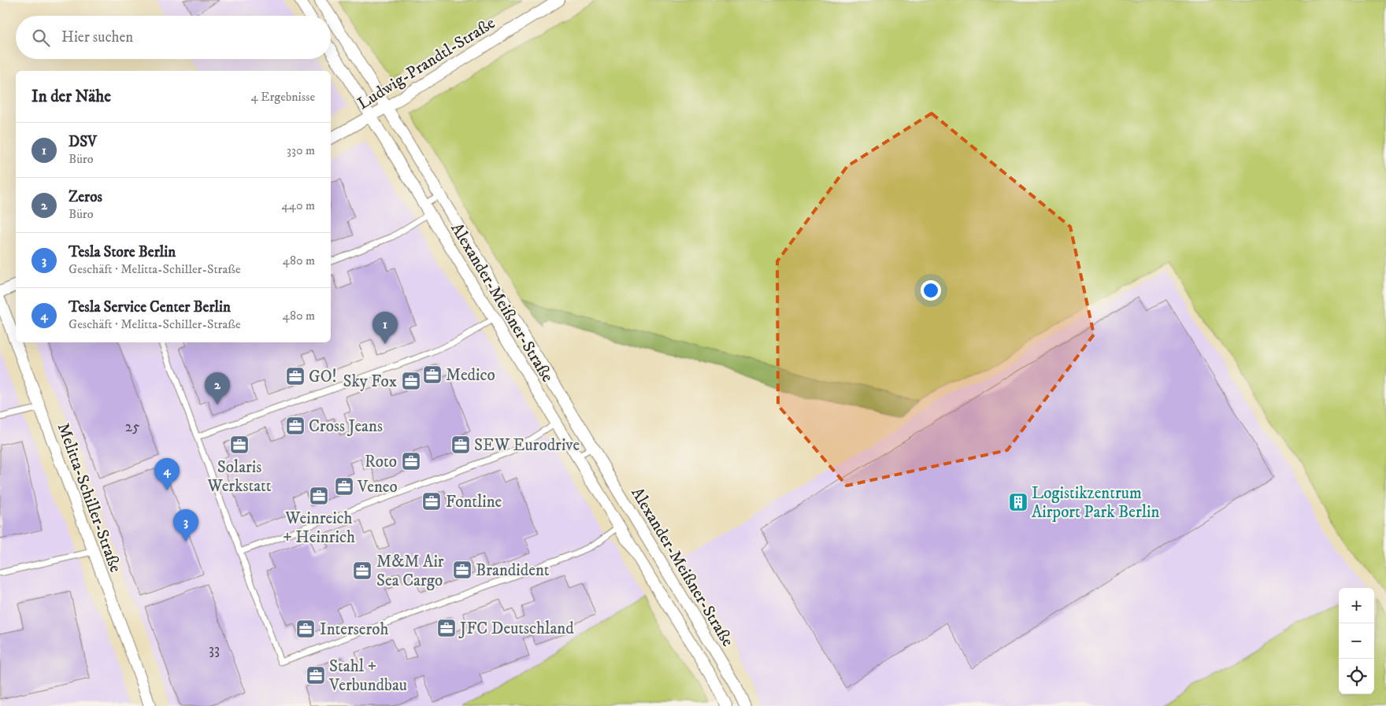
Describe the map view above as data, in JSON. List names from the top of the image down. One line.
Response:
{"streets":{"street":["Ludwig-Prandtl-Straße","Alexander-Meißner-Straße","Melitta-Schiller-Straße"]},"crossings":[["Ludwig-Prandtl-Straße","Alexander-Meißner-Straße"]],"places":{"office":["Medico","GO!","Sky Fox","Cross Jeans","Solaris Werkstatt","SEW Eurodrive","Roto","Veneo","Weinreich + Heinrich","Fontline","Brandident","M&M Air Sea Cargo","JFC Deutschland","Interseroh","Stahl + Verbundbau"],"building":["Logistikzentrum Airport Park Berlin"]},"house_numbers":["25","33"],"page":{"search":"Hier suchen","heading":["In der Nähe","4 Ergebnisse"],"list":[{"mark":"1","name":"DSV","note":"Büro","value":"330 m"},{"mark":"2","name":"Zeros","note":"Büro","value":"440 m"},{"mark":"3","name":"Tesla Store Berlin","note":"Geschäft · Melitta-Schiller-Straße","value":"480 m"},{"mark":"4","name":"Tesla Service Center Berlin","note":"Geschäft · Melitta-Schiller-Straße","value":"480 m"}],"pins":["1","2","4","3"],"map_buttons":["+","−"]}}
